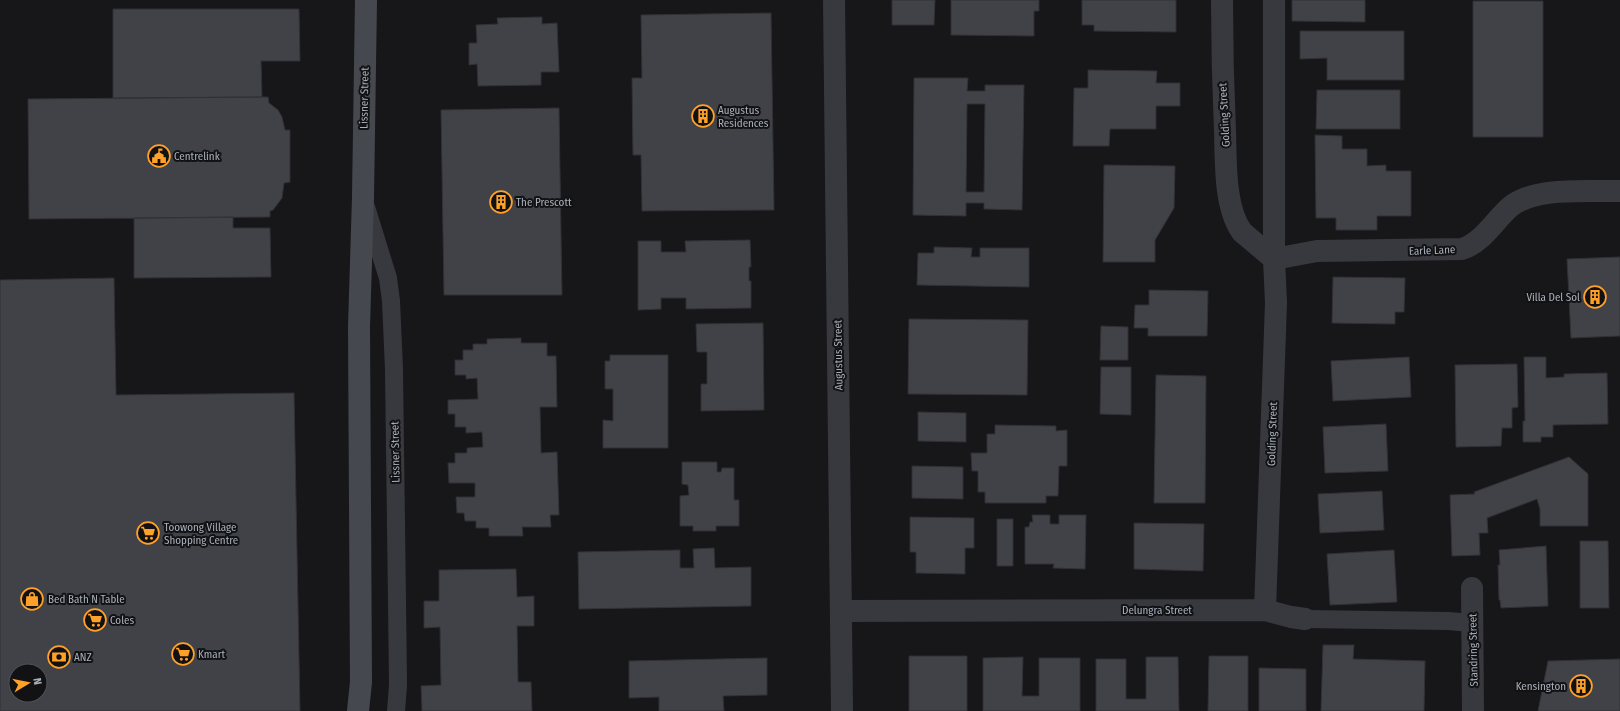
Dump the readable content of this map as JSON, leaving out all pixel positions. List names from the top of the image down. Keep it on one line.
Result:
{"streets":{"street":["Lissner Street","Golding Street","Earle Lane","Augustus Street","Delungra Street","Standring Street"]},"crossings":[["Golding Street","Earle Lane"],["Golding Street","Delungra Street"],["Augustus Street","Delungra Street"],["Delungra Street","Standring Street"]],"places":{"building":["Augustus Residences","The Prescott","Villa Del Sol","Kensington"],"public building":["Centrelink"],"supermarket":["Toowong Village Shopping Centre","Coles","Kmart"],"shop":["Bed Bath N Table"],"bank":["ANZ"]},"north":"right"}
